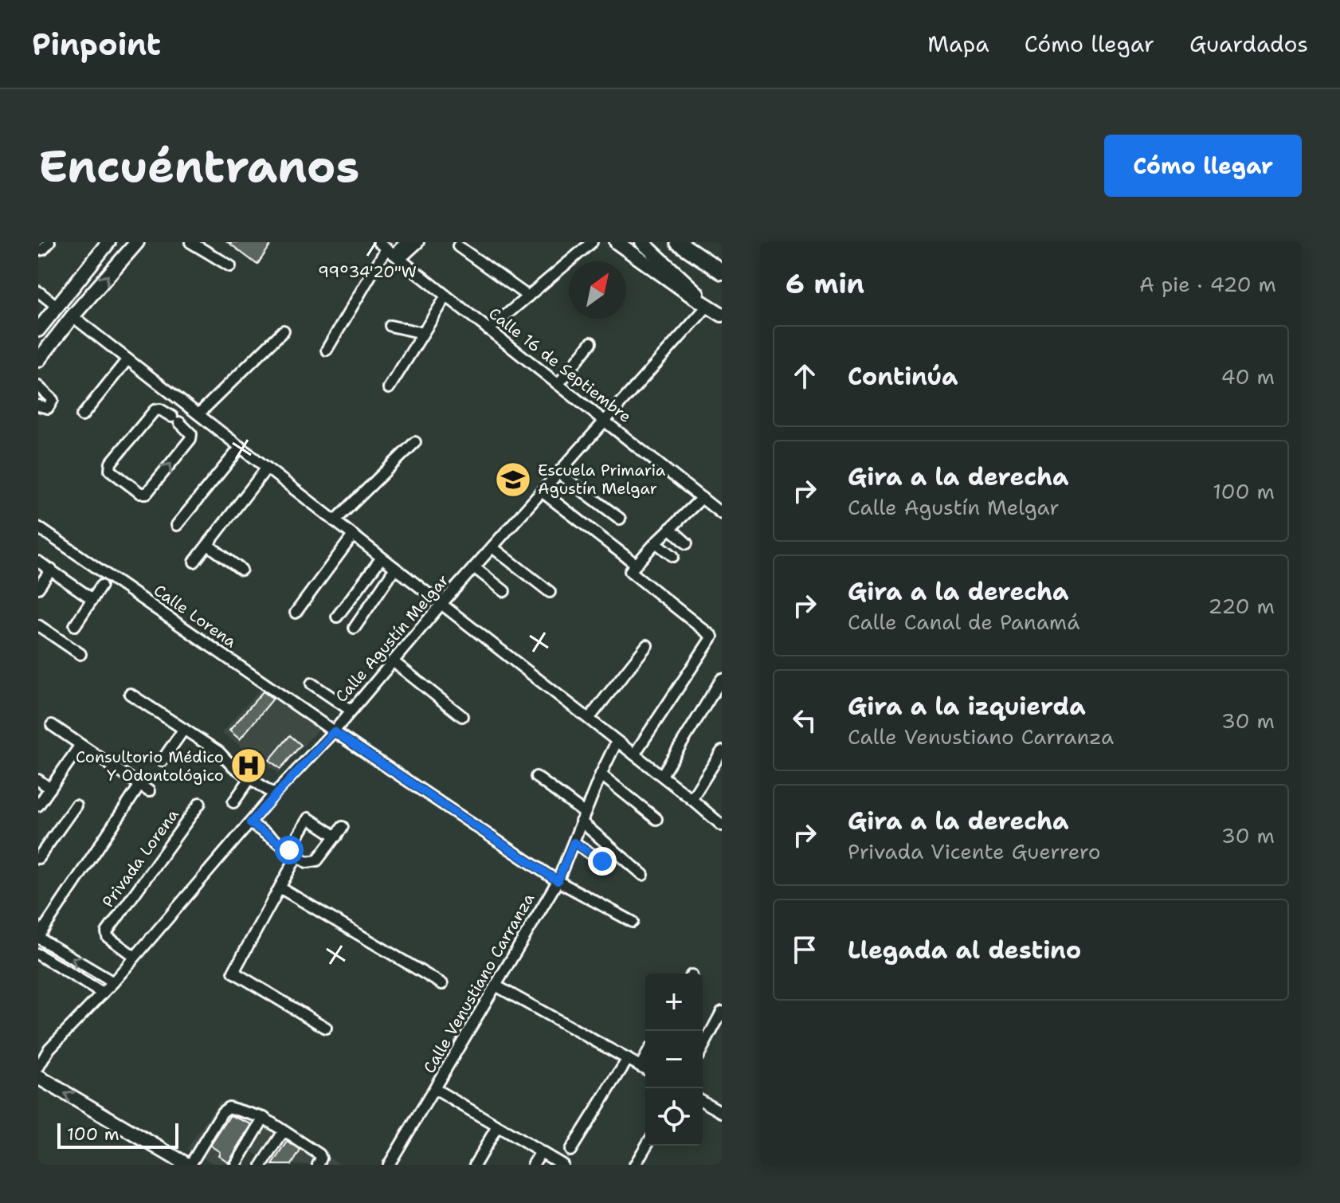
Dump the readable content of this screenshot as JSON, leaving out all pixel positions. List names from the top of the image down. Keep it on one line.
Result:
{"streets":{"street":["Calle 16 de Septiembre","Calle Lorena","Calle Agustín Melgar","Privada Lorena","Calle Venustiano Carranza"]},"crossings":[["Calle 16 de Septiembre","Calle Agustín Melgar"],["Calle Lorena","Calle Agustín Melgar"],["Calle Lorena","Calle Venustiano Carranza"],["Calle Agustín Melgar","Privada Lorena"]],"places":{"school or university":["Escuela Primaria Agustín Melgar"],"hospital":["Consultorio Médico Y Odontológico"]},"scale_bar":"100 m","north":"top right","page":{"header":"Pinpoint","nav":["Mapa","Cómo llegar","Guardados"],"buttons":"Cómo llegar","title":"Encuéntranos","heading":["6 min","A pie · 420 m"],"list":[["Continúa","40 m"],["Gira a la derecha","Calle Agustín Melgar","100 m"],["Gira a la derecha","Calle Canal de Panamá","220 m"],["Gira a la izquierda","Calle Venustiano Carranza","30 m"],["Gira a la derecha","Privada Vicente Guerrero","30 m"],"Llegada al destino"],"map_buttons":["+","−"],"scale":"100 m"},"coordinates":["99°34'20\"W"]}
